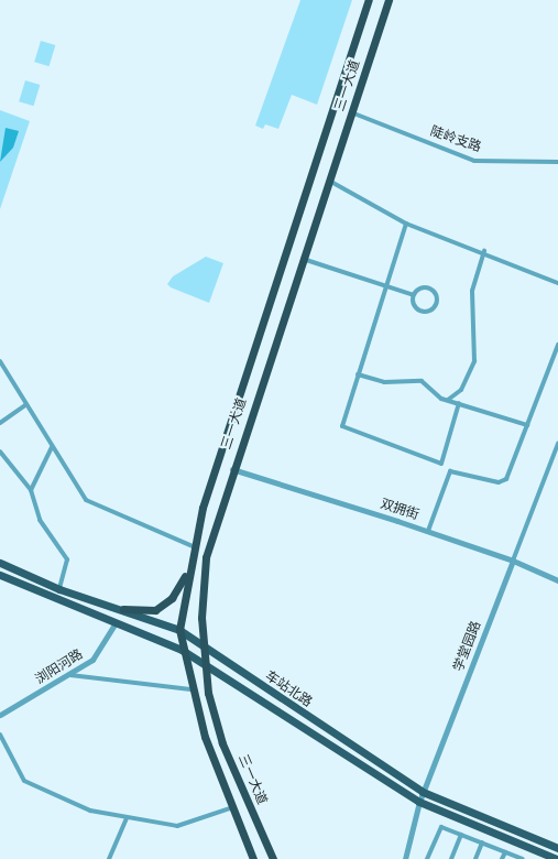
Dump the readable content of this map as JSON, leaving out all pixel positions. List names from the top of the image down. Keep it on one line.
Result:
{"streets":{"highway":["三一大道"],"main road":["车站北路"],"street":["陡岭支路","双拥街","学堂园路","浏阳河路"]},"crossings":[["三一大道","陡岭支路"],["三一大道","双拥街"],["三一大道","车站北路"],["双拥街","学堂园路"],["学堂园路","车站北路"],["浏阳河路","车站北路"]]}
